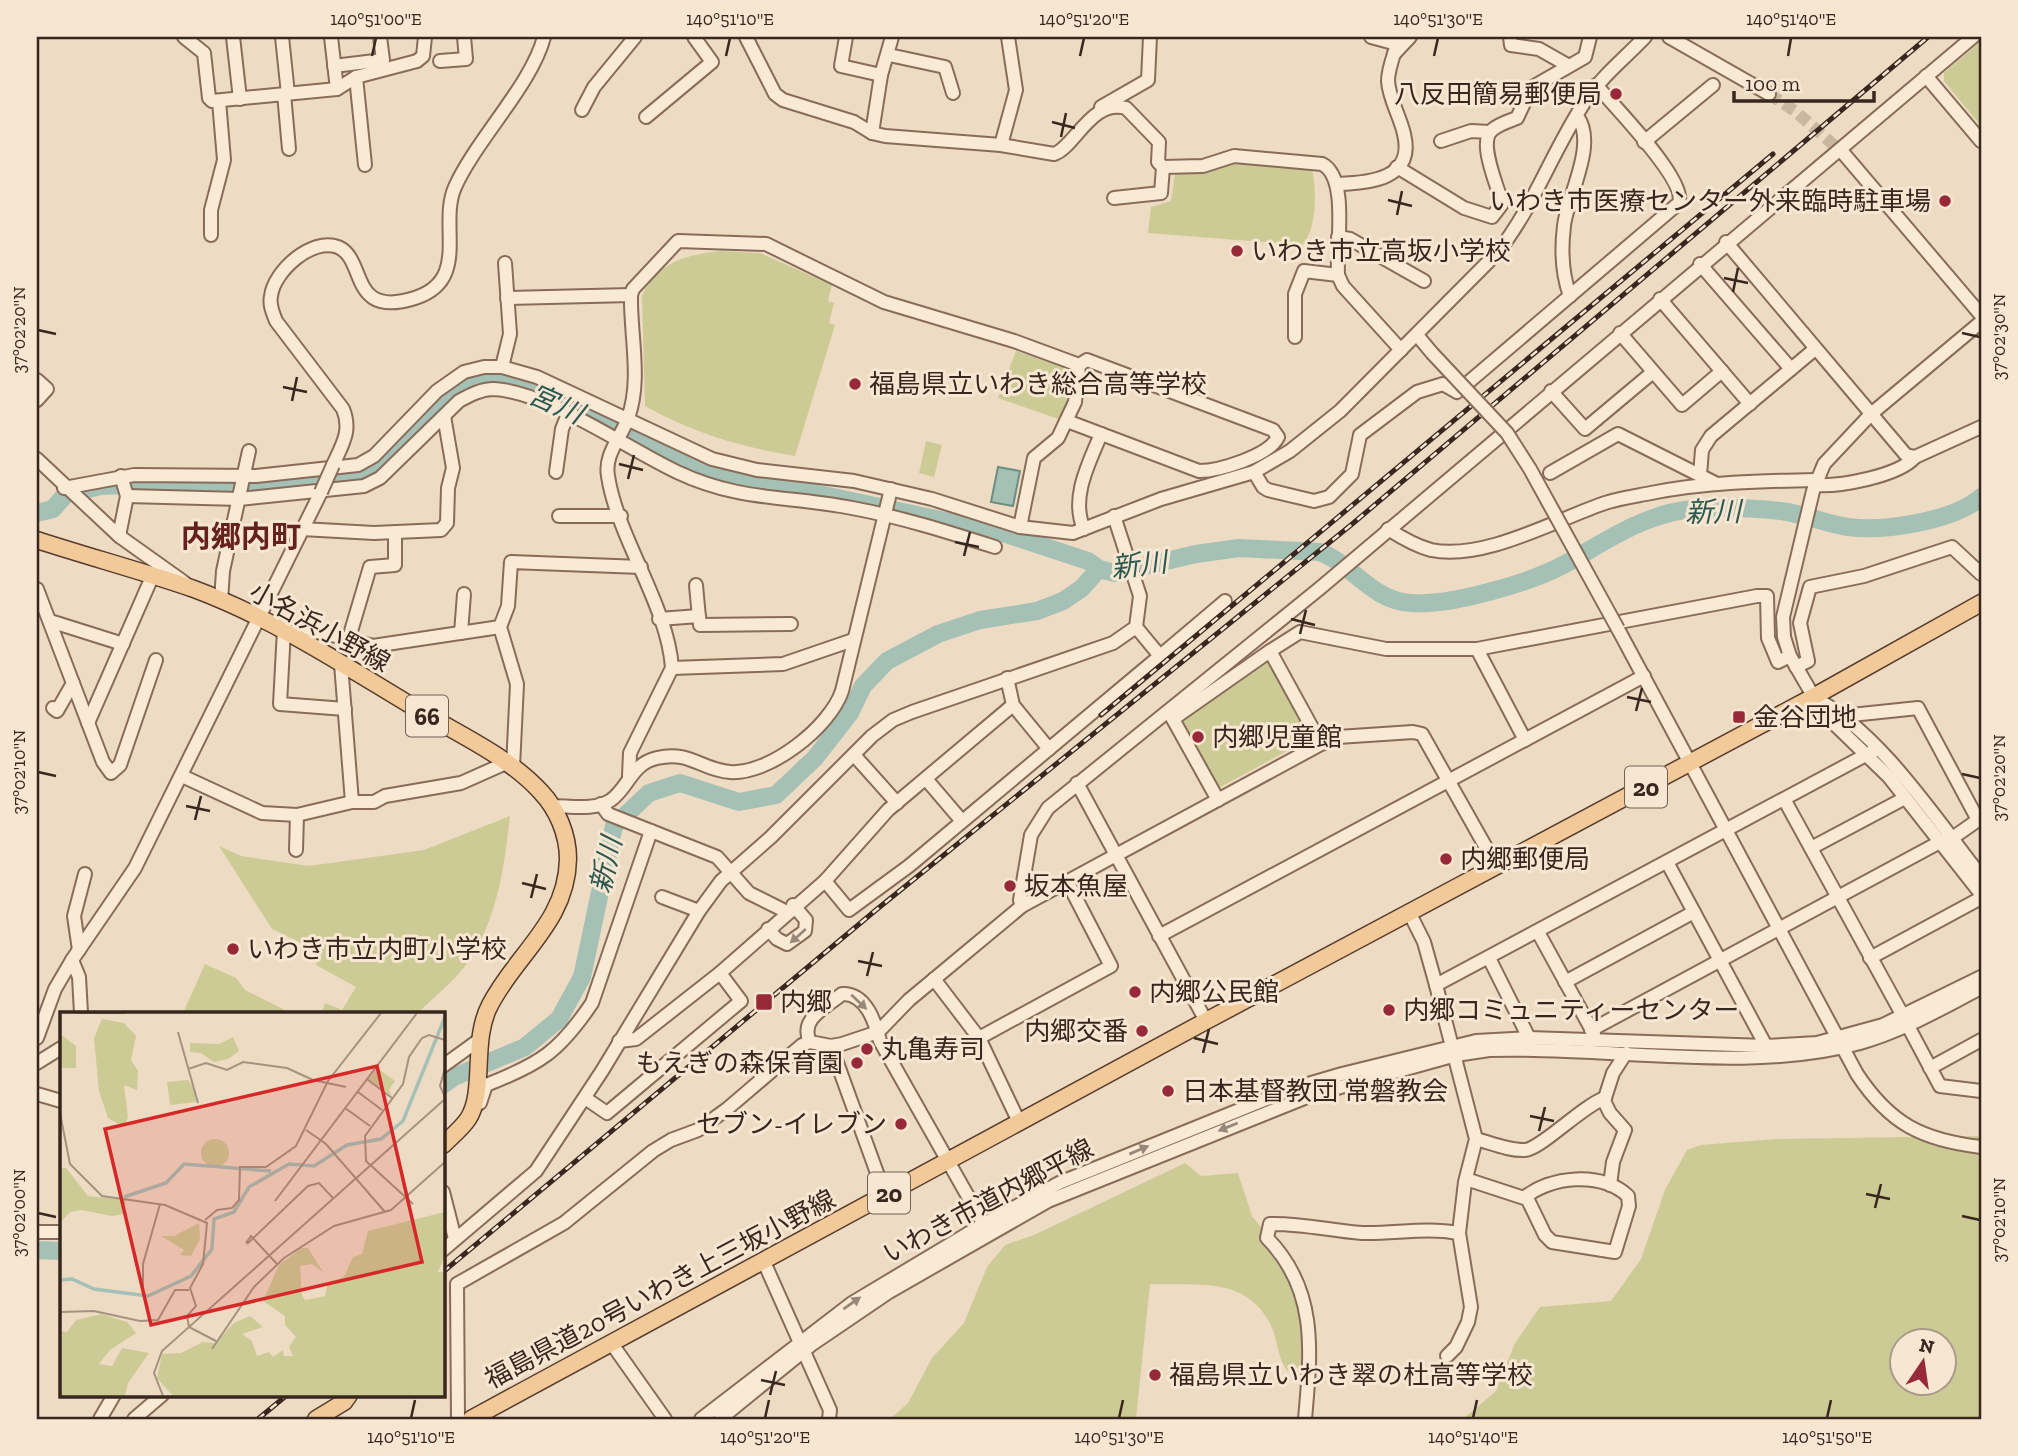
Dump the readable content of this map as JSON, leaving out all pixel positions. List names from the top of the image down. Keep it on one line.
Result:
{"streets":{"main road":["小名浜小野線","66","20","福島県道20号いわき上三坂小野線"],"street":["いわき市道内郷平線"]},"districts":["内郷内町"],"water":["宮川","新川"],"places":{"other":["八反田簡易郵便局","いわき市医療センター外来臨時駐車場","いわき市立高坂小学校","福島県立いわき総合高等学校","内郷児童館","内郷郵便局","坂本魚屋","いわき市立内町小学校","内郷公民館","内郷コミュニティーセンター","内郷交番","丸亀寿司","もえぎの森保育園","日本基督教団 常磐教会","セブン-イレブン","福島県立いわき翠の杜高等学校"],"transit":["金谷団地","内郷"]},"scale_bar":"100 m","north":"top","coordinates":["140°51'00\"E","140°51'10\"E","140°51'20\"E","140°51'30\"E","140°51'40\"E","37°02'20\"N","37°02'30\"N","37°02'10\"N","37°02'00\"N","140°51'50\"E"]}
